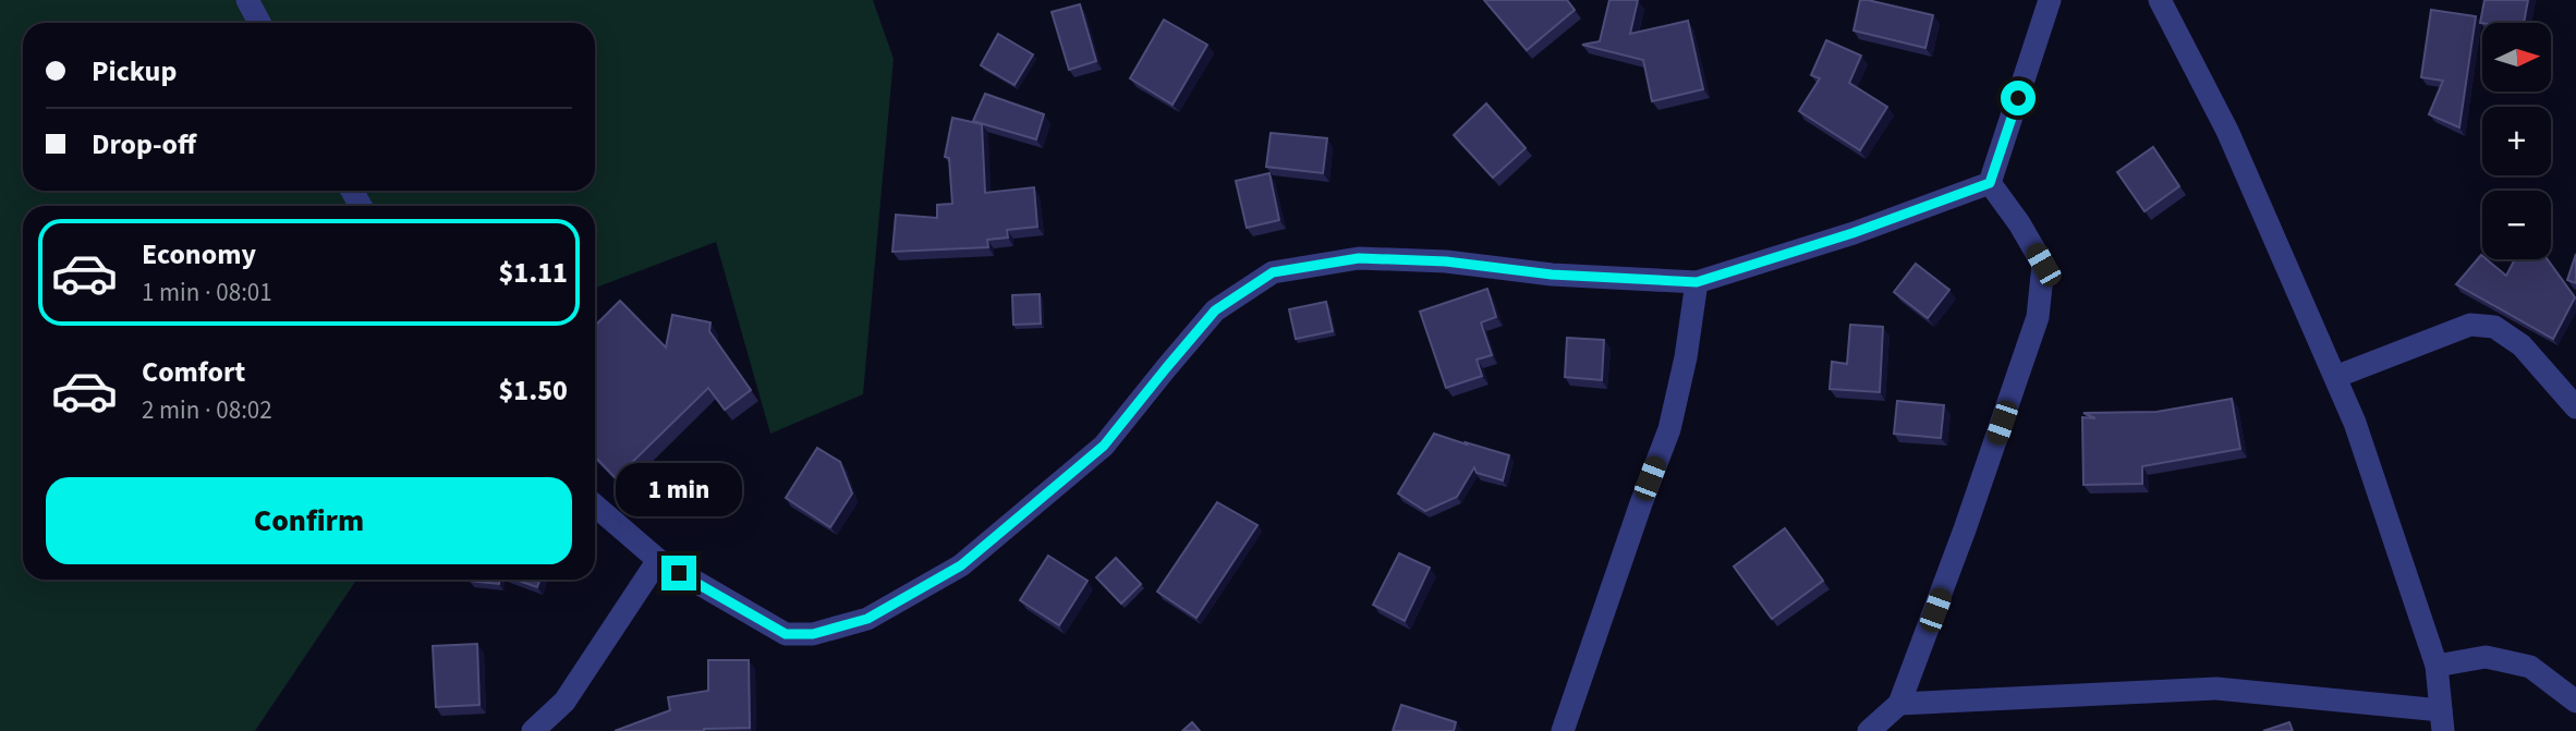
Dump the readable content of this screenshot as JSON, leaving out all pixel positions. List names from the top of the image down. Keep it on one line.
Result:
{"north":"right","page":{"map_buttons":["+","−"],"banner":["Pickup","Drop-off"],"list":[{"name":"Economy","note":"1 min · 08:01","value":"$1.11"},{"name":"Comfort","note":"2 min · 08:02","value":"$1.50"}],"buttons":"Confirm","bubble":"1 min"}}
